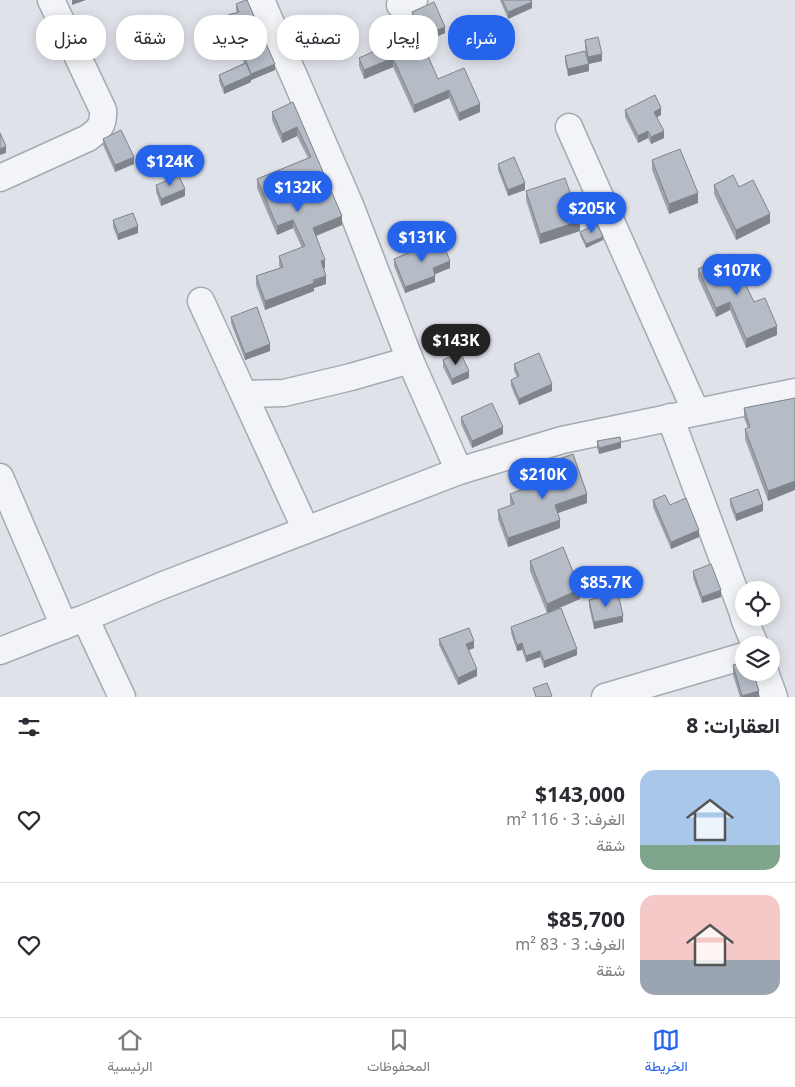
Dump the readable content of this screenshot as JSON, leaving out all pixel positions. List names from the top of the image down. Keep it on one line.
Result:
{"page":{"chip":["شراء","إيجار","تصفية","جديد","شقة","منزل"],"price":["$124K","$132K","$205K","$131K","$107K","$143K","$210K","$85.7K"],"heading":"العقارات: 8","list":[{"name":"$143,000","note":"الغرف: 3 · 116 m² · شقة"},{"name":"$85,700","note":"الغرف: 3 · 83 m² · شقة"}],"tabs":["الخريطة","المحفوظات","الرئيسية"]}}
